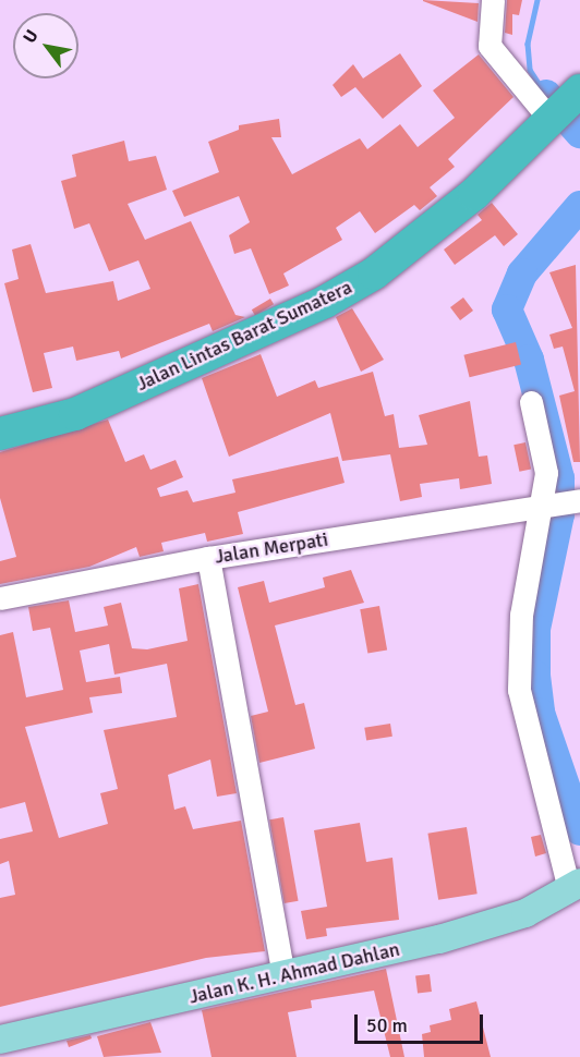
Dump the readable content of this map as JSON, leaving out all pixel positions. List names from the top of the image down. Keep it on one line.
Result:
{"streets":{"highway":["Jalan Lintas Barat Sumatera"],"main road":["Jalan K. H. Ahmad Dahlan"],"street":["Jalan Merpati"]},"scale_bar":"50 m","north":"top left"}
